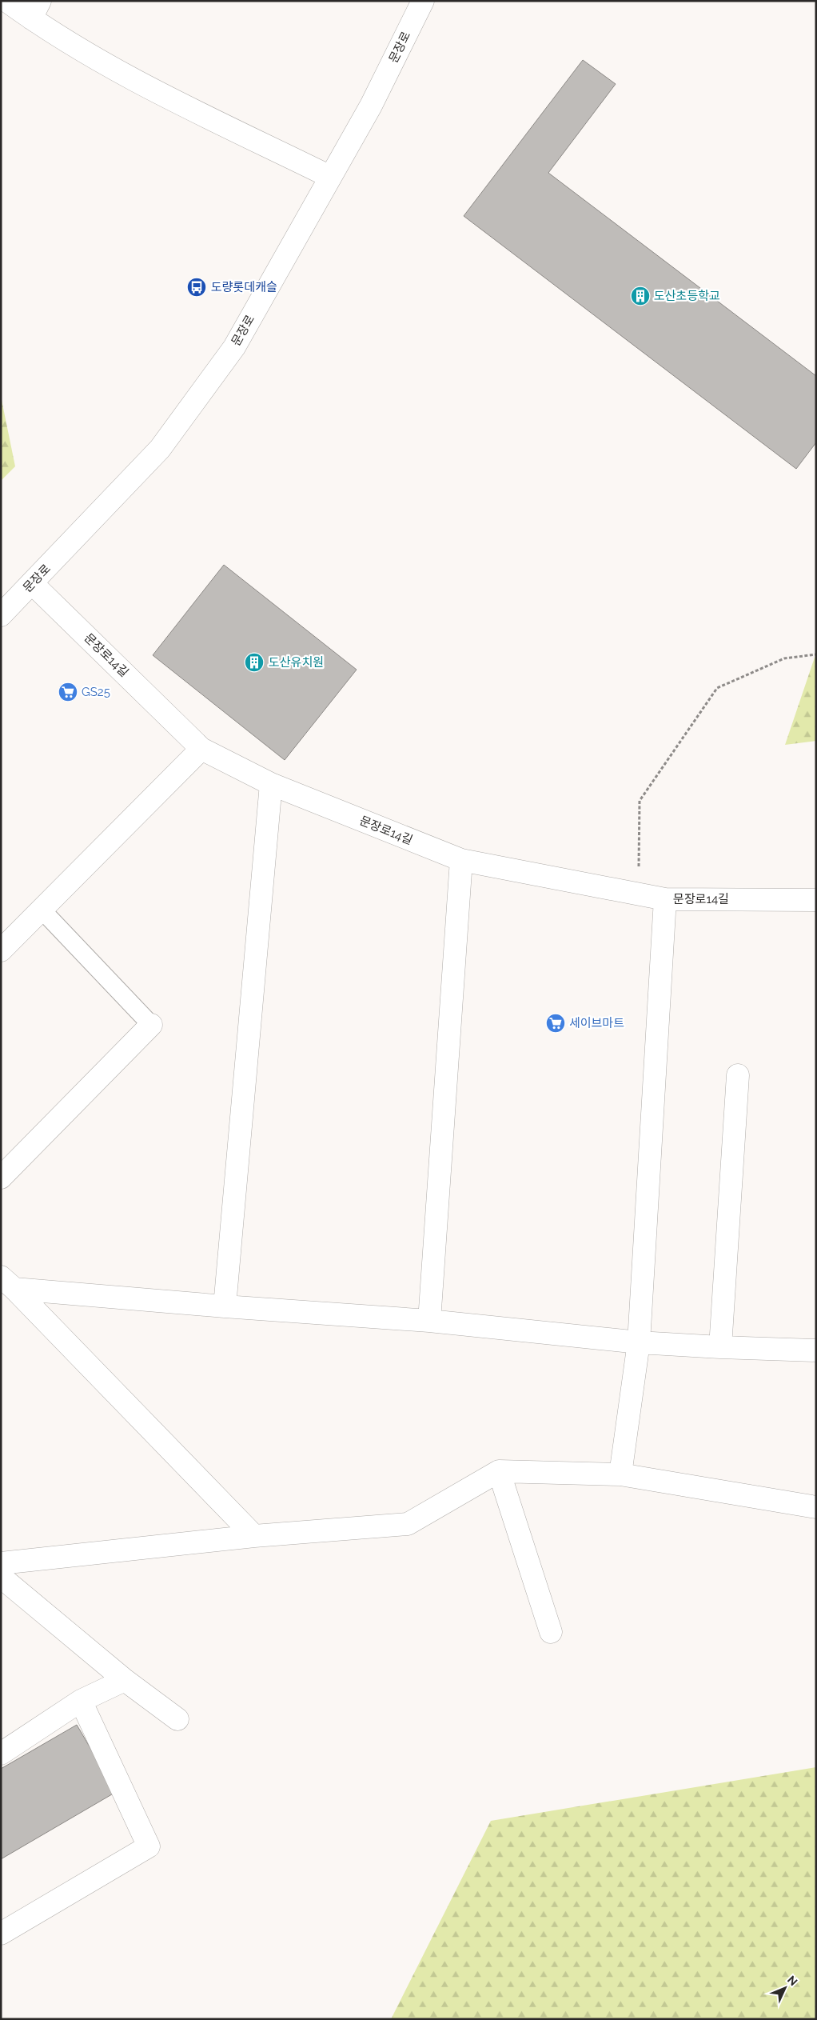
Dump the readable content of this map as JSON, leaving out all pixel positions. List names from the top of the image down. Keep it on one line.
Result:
{"streets":{"street":["문장로","문장로14길"]},"crossings":[["문장로","문장로14길"]],"places":{"bus stop":["도량롯데캐슬"],"building":["도산초등학교","도산유치원"],"supermarket":["GS25","세이브마트"]},"north":"top right"}
